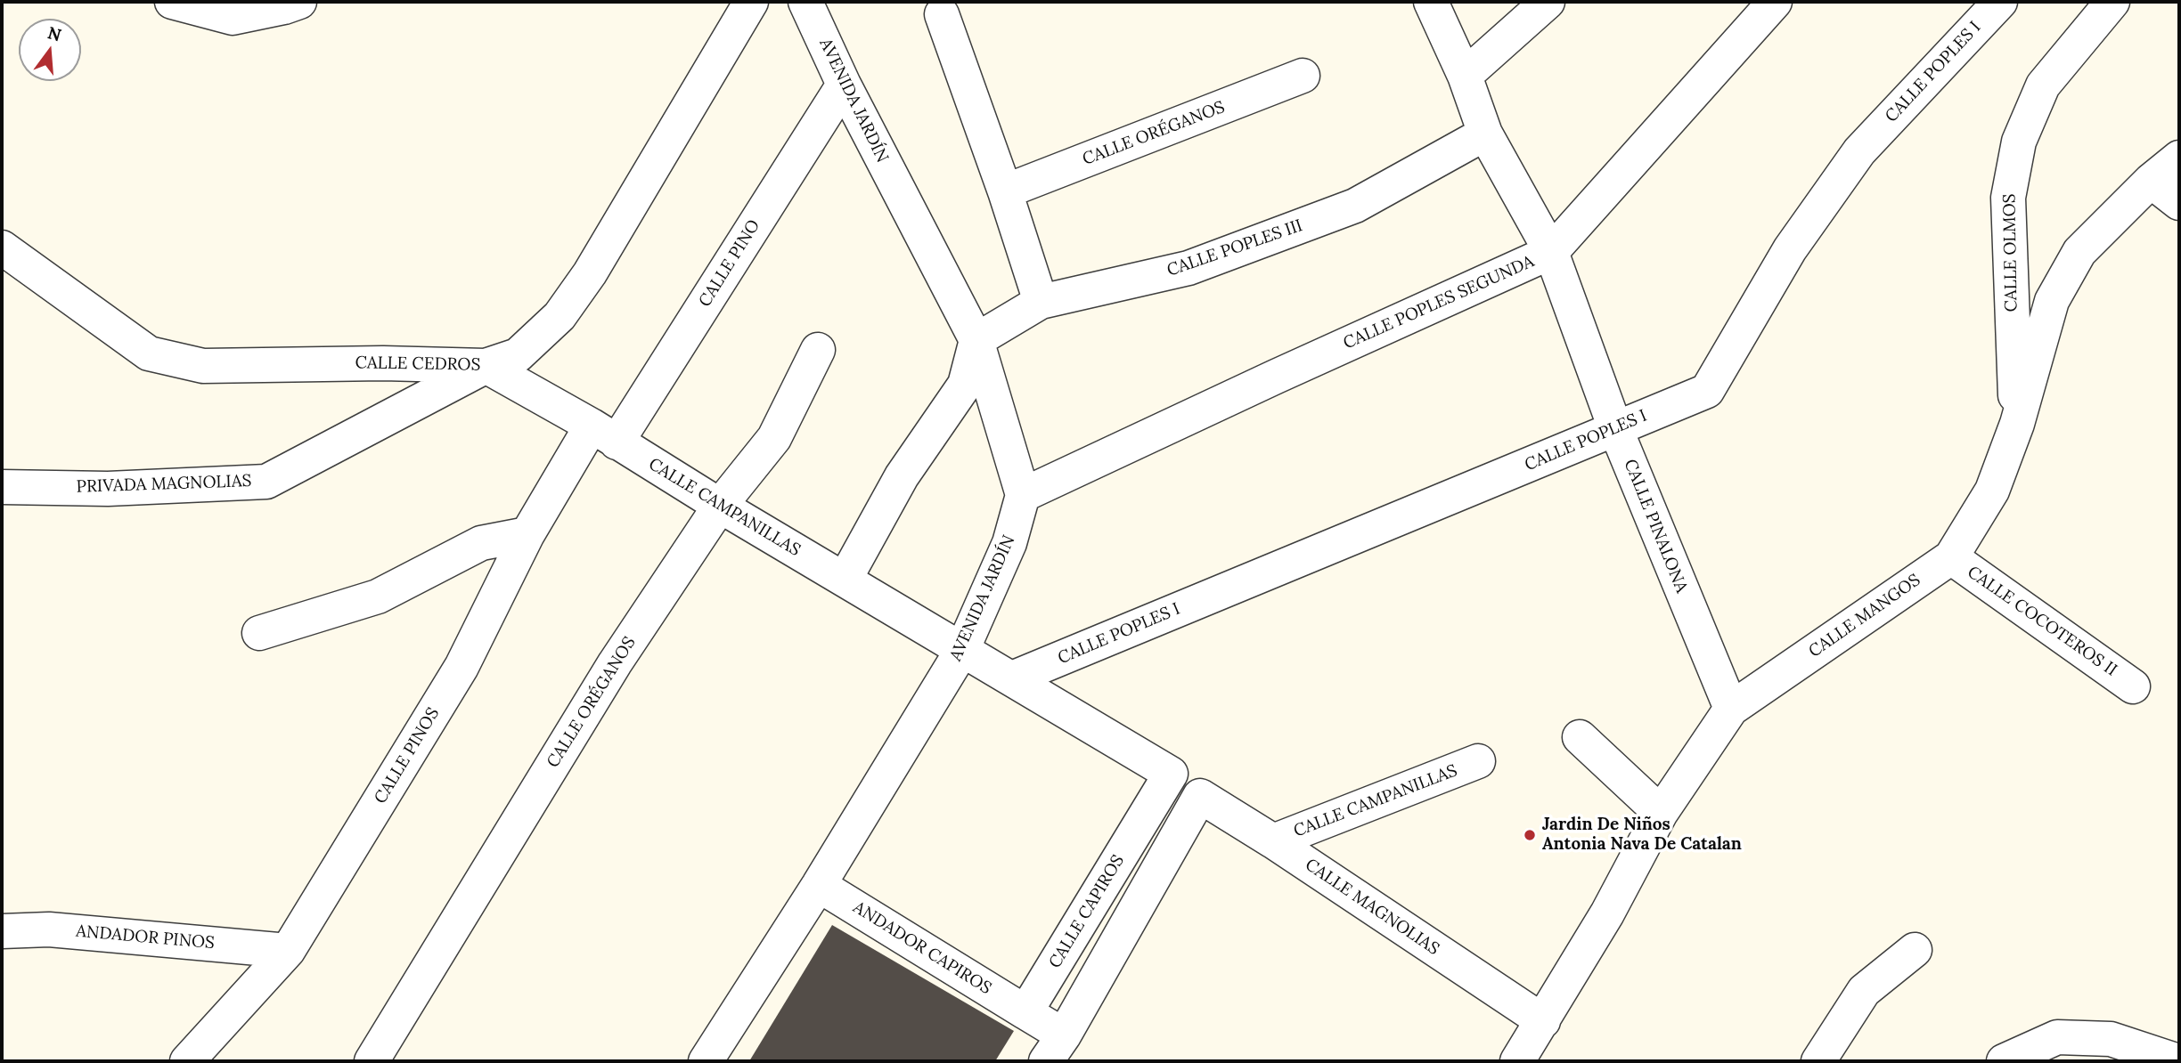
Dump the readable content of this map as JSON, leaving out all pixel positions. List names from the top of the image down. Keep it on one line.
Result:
{"streets":{"street":["CALLE POPLES I","AVENIDA JARDÍN","CALLE ORÉGANOS","CALLE POPLES III","CALLE OLMOS","CALLE PINO","CALLE POPLES SEGUNDA","CALLE CEDROS","PRIVADA MAGNOLIAS","CALLE CAMPANILLAS","CALLE PINALONA","CALLE MANGOS","CALLE COCOTEROS II","CALLE PINOS","CALLE MAGNOLIAS","CALLE CAPIROS","ANDADOR PINOS","ANDADOR CAPIROS"]},"crossings":[["CALLE POPLES I","CALLE PINALONA"],["CALLE POPLES I","CALLE CAPIROS"],["AVENIDA JARDÍN","CALLE POPLES III"],["AVENIDA JARDÍN","CALLE PINO"],["AVENIDA JARDÍN","CALLE POPLES SEGUNDA"],["AVENIDA JARDÍN","CALLE CAMPANILLAS"],["AVENIDA JARDÍN","ANDADOR CAPIROS"],["CALLE ORÉGANOS","CALLE CAMPANILLAS"],["CALLE POPLES III","CALLE PINALONA"],["CALLE OLMOS","CALLE MANGOS"],["CALLE PINO","CALLE CAMPANILLAS"],["CALLE PINO","CALLE PINOS"],["CALLE POPLES SEGUNDA","CALLE PINALONA"],["CALLE CEDROS","PRIVADA MAGNOLIAS"],["CALLE CEDROS","CALLE CAMPANILLAS"],["PRIVADA MAGNOLIAS","CALLE CAMPANILLAS"],["CALLE CAMPANILLAS","CALLE PINOS"],["CALLE CAMPANILLAS","CALLE MAGNOLIAS"],["CALLE PINALONA","CALLE MANGOS"],["CALLE MANGOS","CALLE COCOTEROS II"],["CALLE MANGOS","CALLE MAGNOLIAS"],["CALLE PINOS","ANDADOR PINOS"],["CALLE CAPIROS","ANDADOR CAPIROS"]],"places":["Jardin De Niños Antonia Nava De Catalan"],"north":"top"}
